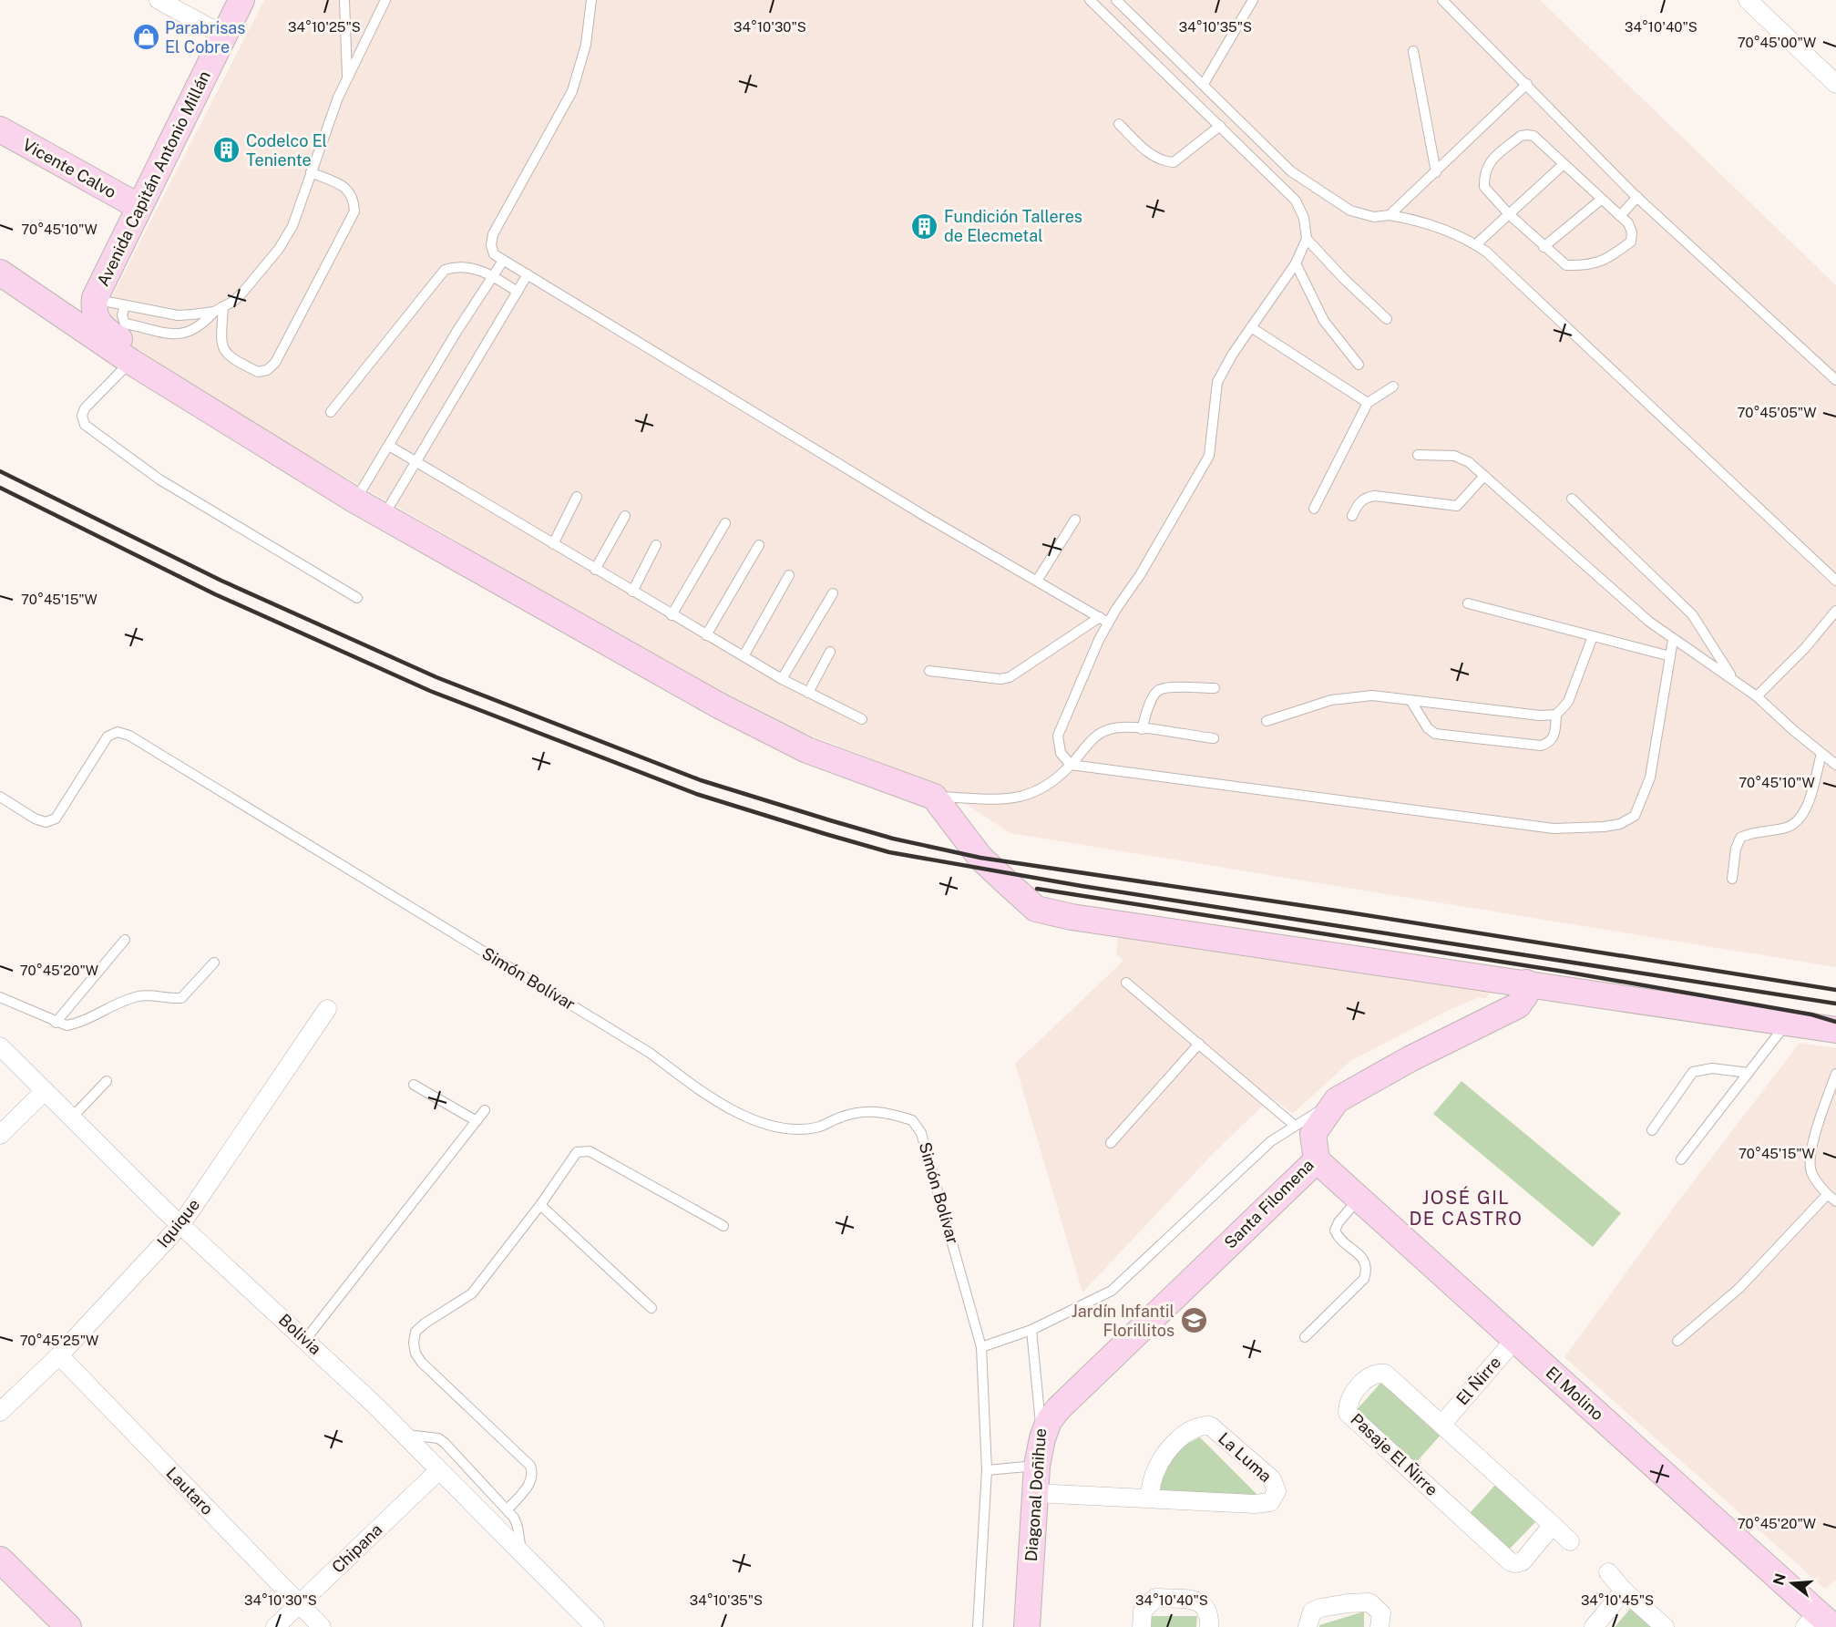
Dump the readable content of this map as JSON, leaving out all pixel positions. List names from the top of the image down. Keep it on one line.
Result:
{"streets":{"main road":["Vicente Calvo","Avenida Capitán Antonio Millán","Santa Filomena","El Molino","Diagonal Doñihue"],"street":["Iquique","Bolivia","El Ñirre","Pasaje El Ñirre","La Luma","Lautaro","Chipana"],"lane":["Simón Bolívar"]},"crossings":[["Vicente Calvo","Avenida Capitán Antonio Millán"],["Santa Filomena","El Molino"],["Santa Filomena","Diagonal Doñihue"],["Iquique","Bolivia"],["Iquique","Lautaro"],["Bolivia","Chipana"],["El Ñirre","El Molino"],["El Ñirre","Pasaje El Ñirre"],["La Luma","Diagonal Doñihue"],["Lautaro","Chipana"]],"districts":["JOSÉ GIL DE CASTRO"],"places":{"shop":["Parabrisas El Cobre"],"building":["Codelco El Teniente","Fundición Talleres de Elecmetal"],"school or university":["Jardín Infantil Florillitos"]},"north":"left","coordinates":["34°10'25\"S","34°10'30\"S","34°10'35\"S","34°10'40\"S","70°45'00\"W","70°45'10\"W","70°45'05\"W","70°45'15\"W","70°45'20\"W","70°45'25\"W","34°10'45\"S"]}
